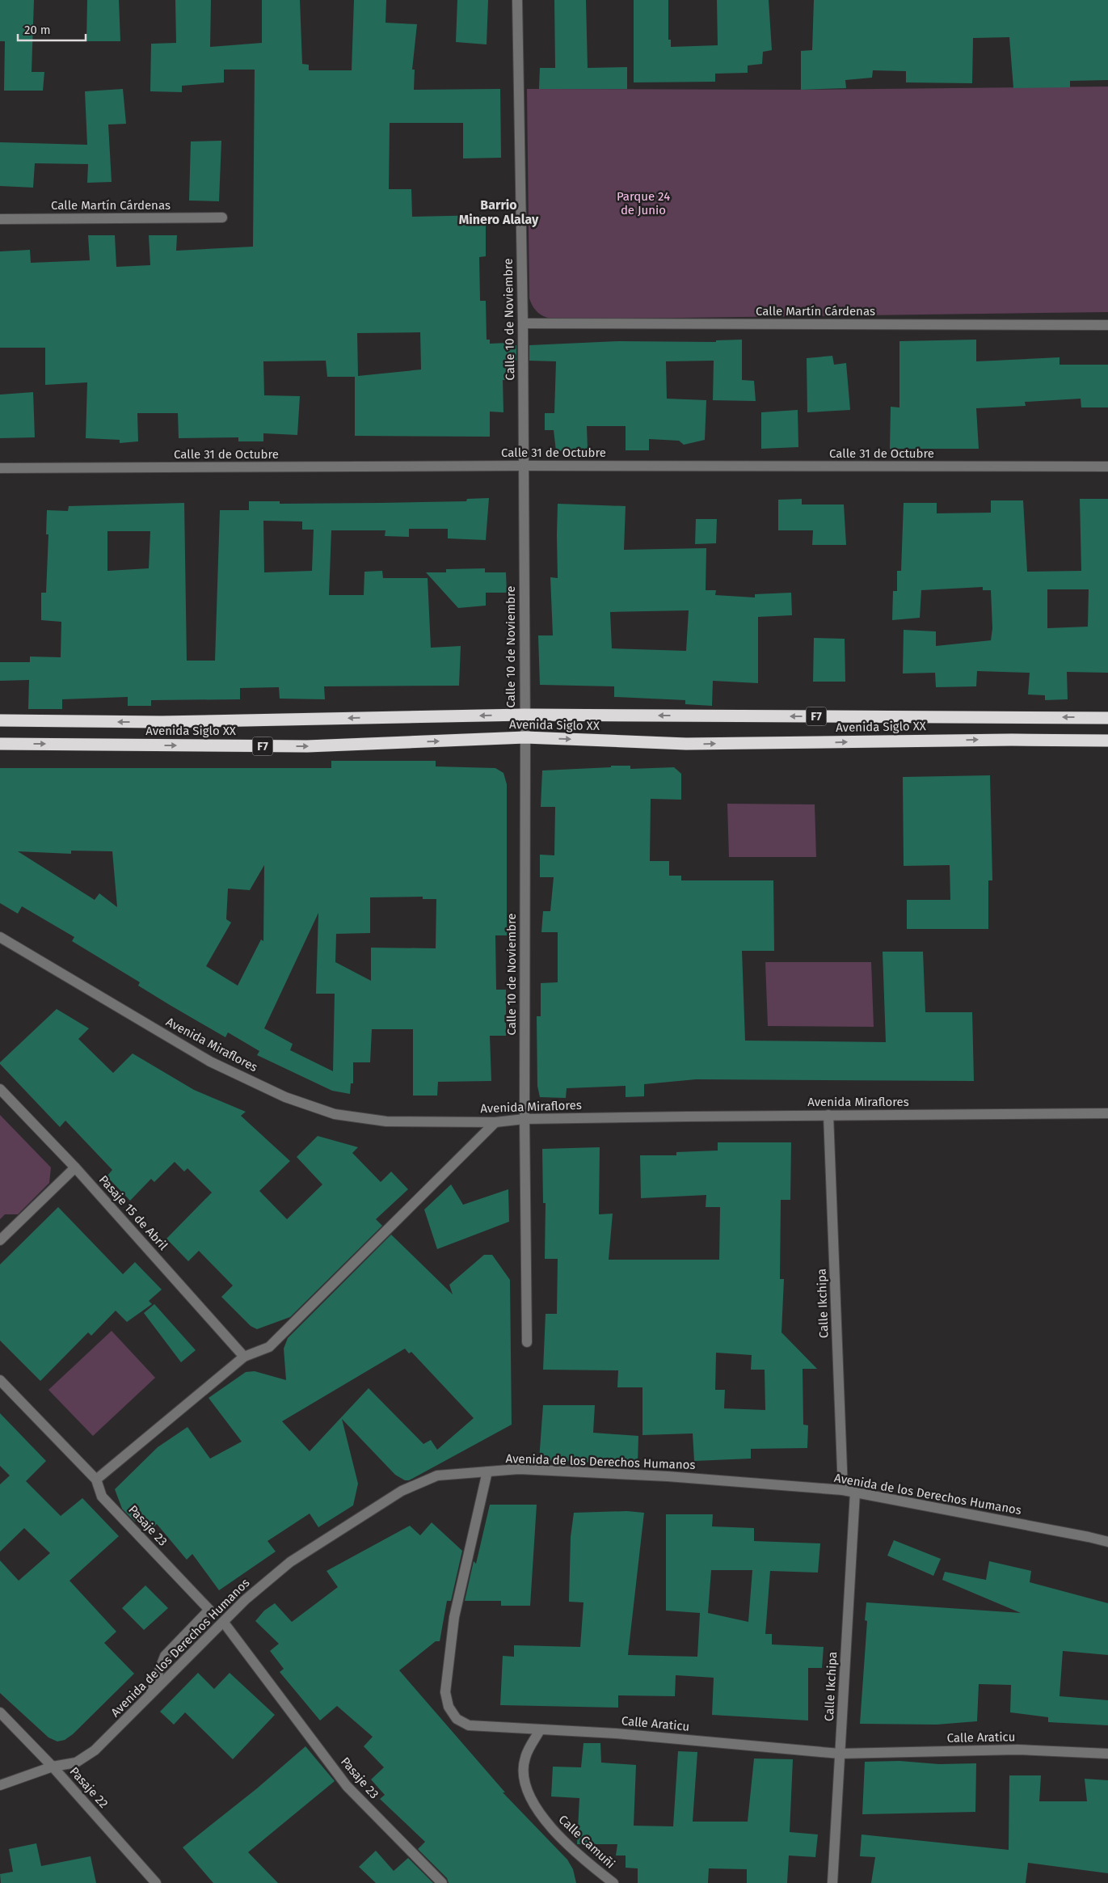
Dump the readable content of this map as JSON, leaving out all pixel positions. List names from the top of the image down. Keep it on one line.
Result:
{"streets":{"highway":["F7","Avenida Siglo XX"],"street":["Calle Martín Cárdenas","Calle 10 de Noviembre","Calle 31 de Octubre","Avenida Miraflores","Pasaje 15 de Abril","Calle Ikchipa","Avenida de los Derechos Humanos","Pasaje 23","Calle Araticu","Pasaje 22","Calle Camuñi"]},"crossings":[["Calle Martín Cárdenas","Calle 10 de Noviembre"],["Calle 10 de Noviembre","Calle 31 de Octubre"],["Calle 10 de Noviembre","Avenida Siglo XX"],["Calle 10 de Noviembre","Avenida Miraflores"],["Avenida Miraflores","Calle Ikchipa"],["Calle Ikchipa","Avenida de los Derechos Humanos"],["Calle Ikchipa","Calle Araticu"],["Avenida de los Derechos Humanos","Pasaje 23"],["Avenida de los Derechos Humanos","Calle Araticu"],["Avenida de los Derechos Humanos","Pasaje 22"],["Calle Araticu","Calle Camuñi"]],"districts":["Barrio Minero Alalay"],"parks":["Parque 24 de Junio"],"scale_bar":"20 m"}
